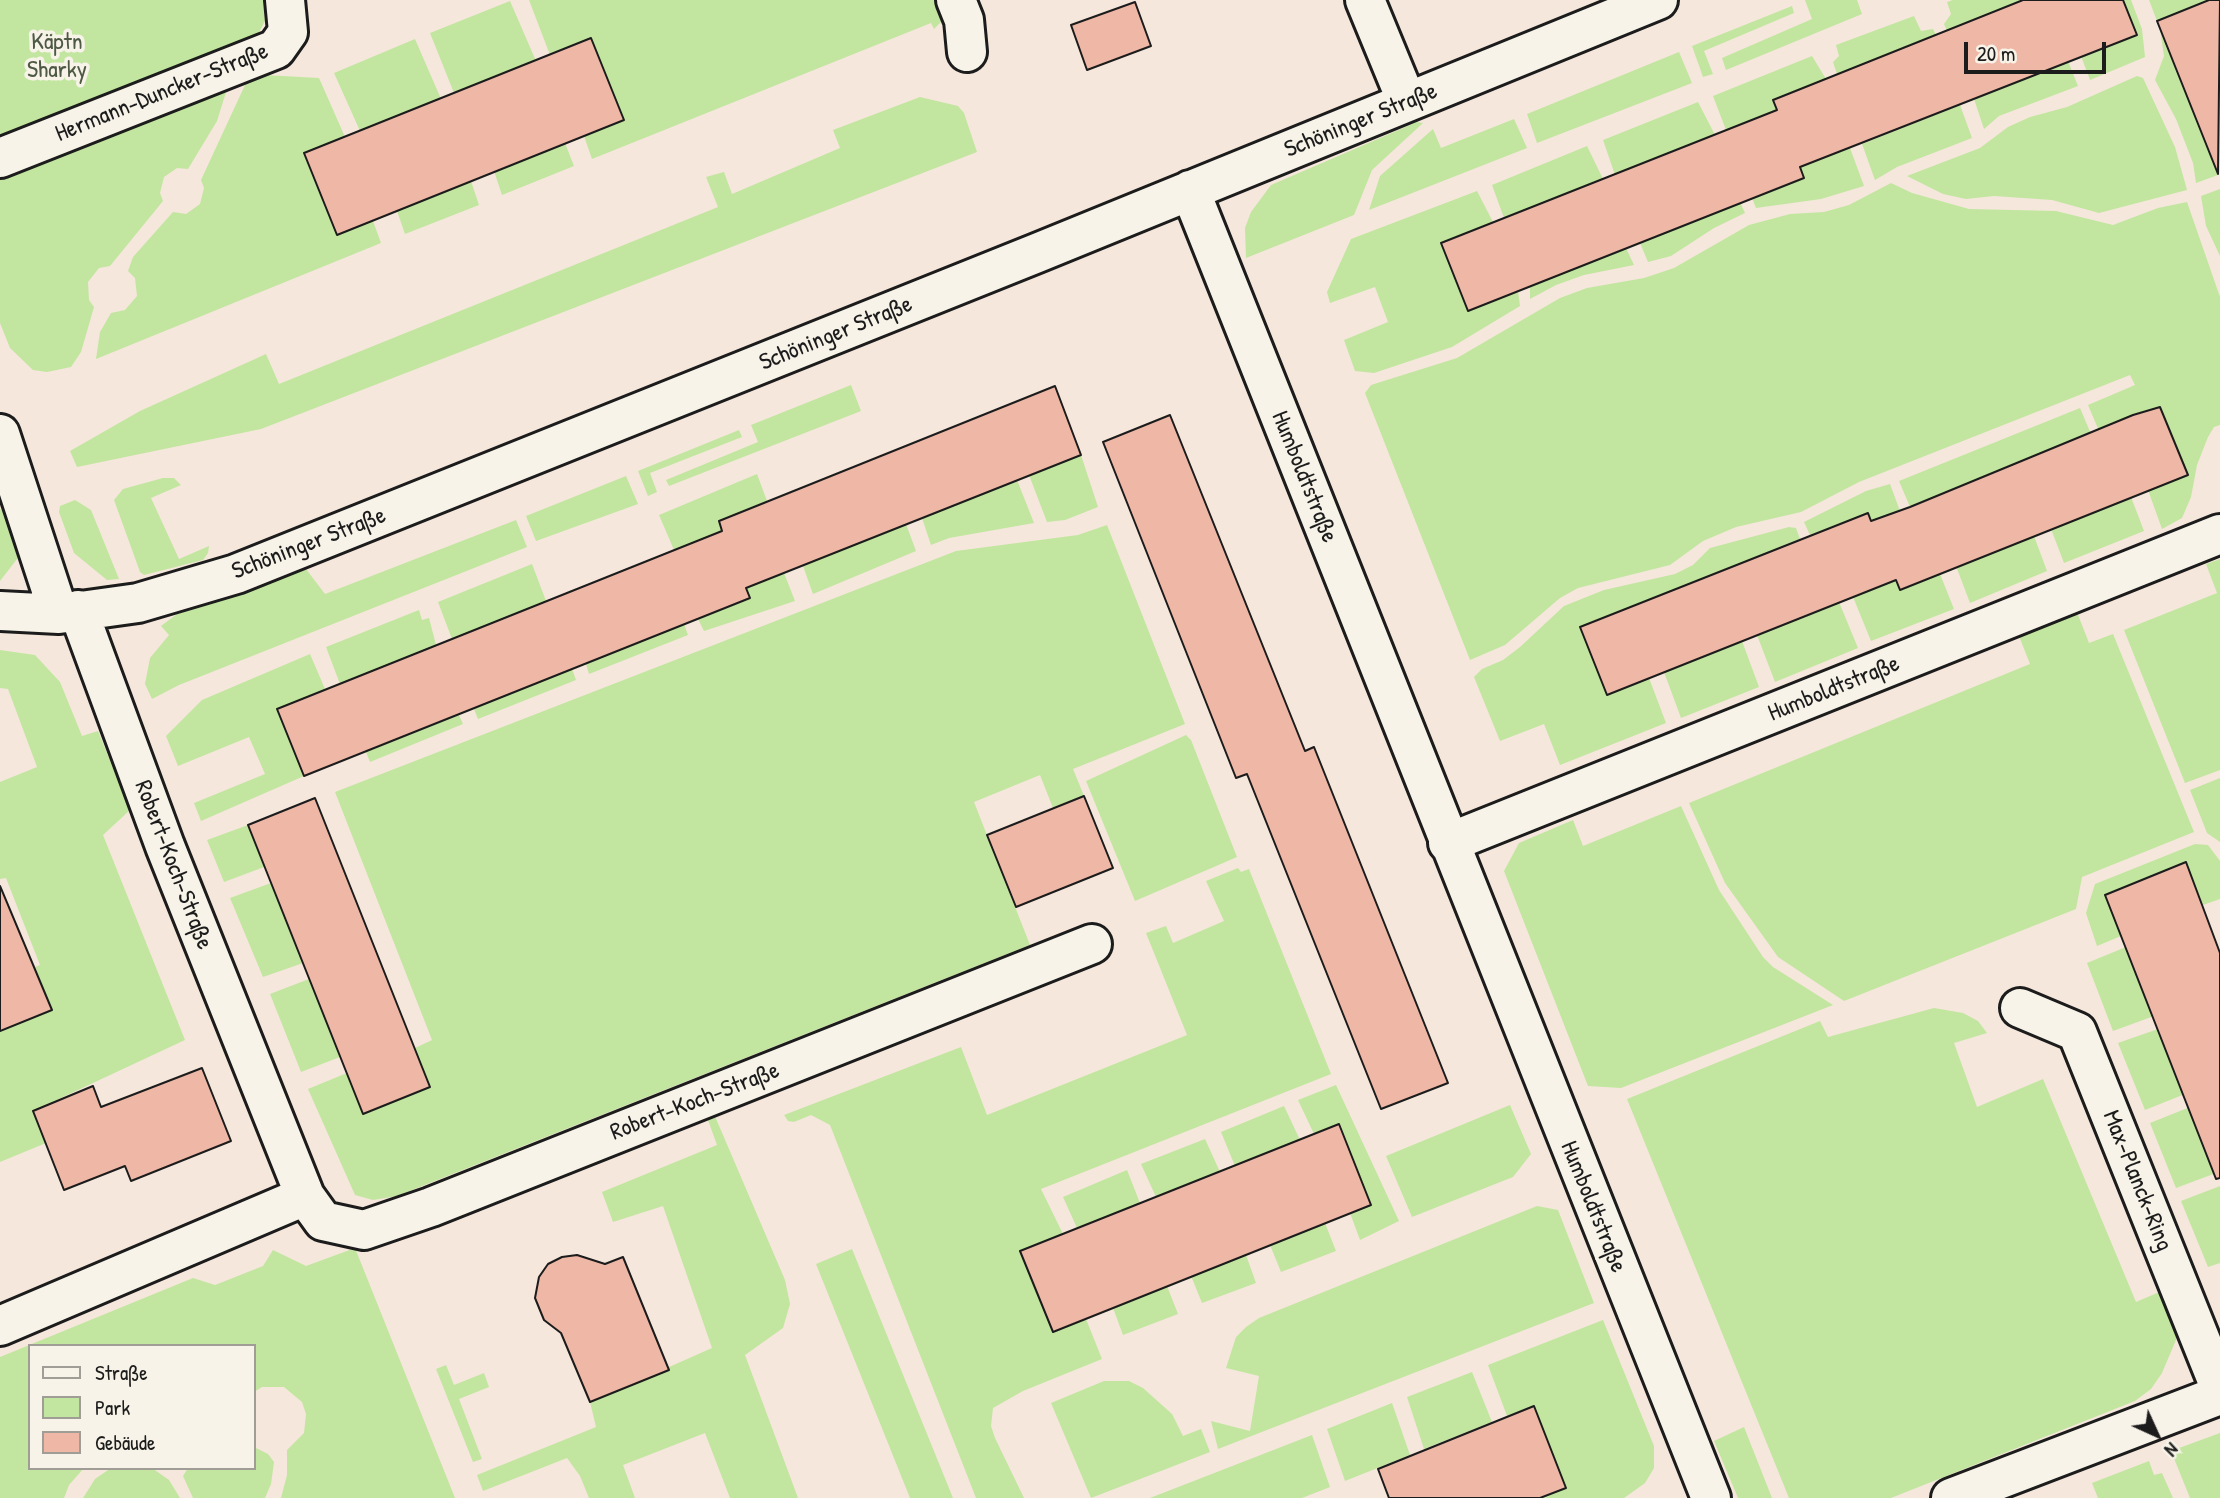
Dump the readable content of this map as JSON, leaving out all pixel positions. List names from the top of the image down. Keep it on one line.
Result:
{"streets":{"street":["Hermann-Duncker-Straße","Schöninger Straße","Humboldtstraße","Robert-Koch-Straße","Max-Planck-Ring"]},"crossings":[["Schöninger Straße","Humboldtstraße"],["Schöninger Straße","Robert-Koch-Straße"]],"parks":["Käptn Sharky"],"legend":["Straße","Park","Gebäude"],"scale_bar":"20 m","north":"bottom right"}
